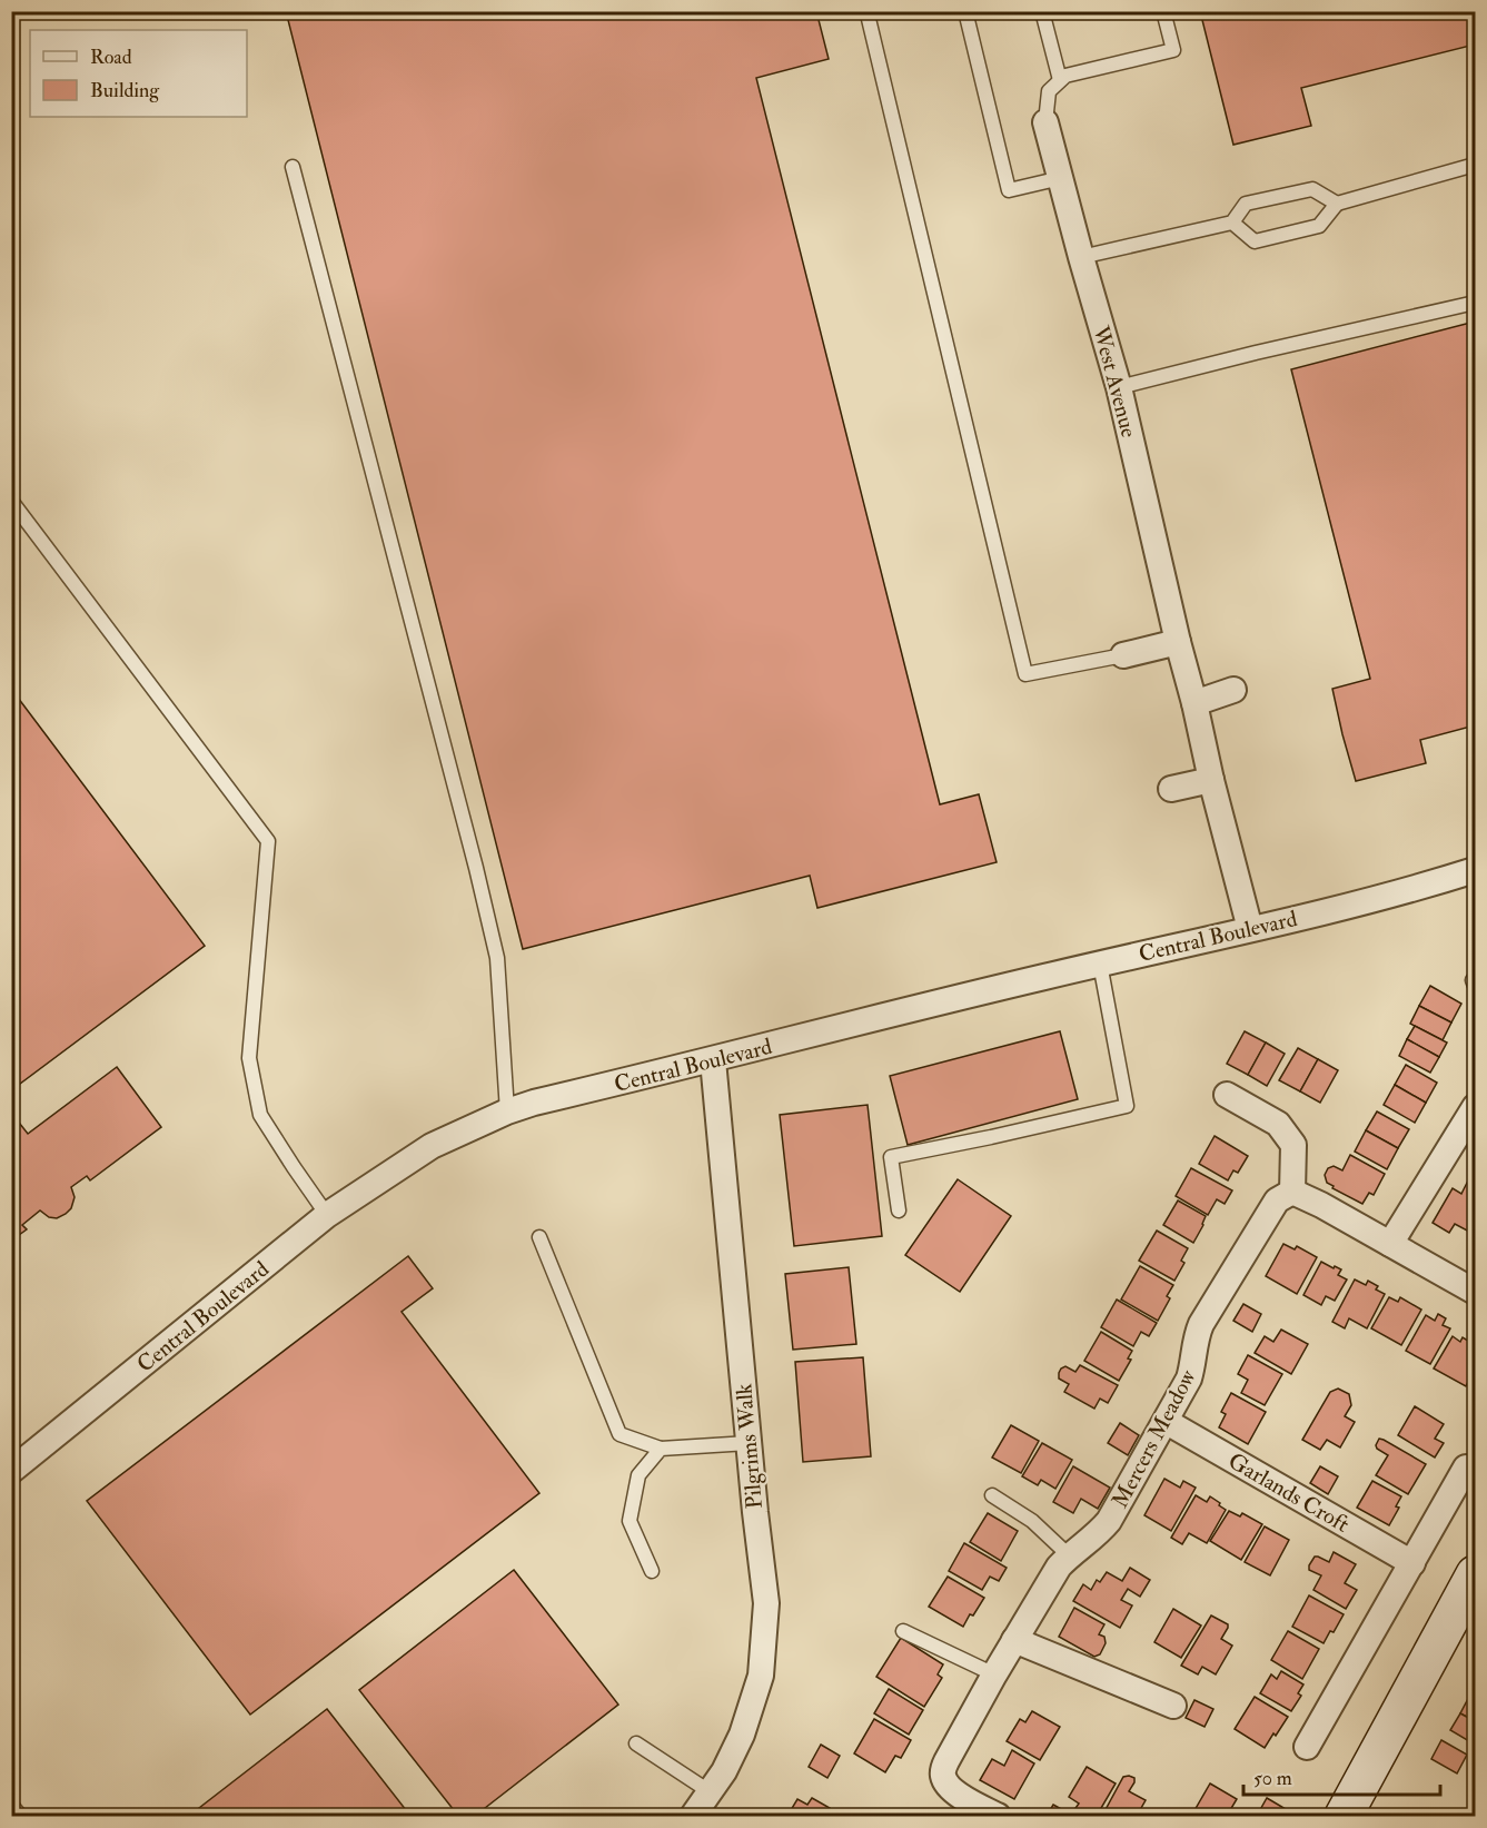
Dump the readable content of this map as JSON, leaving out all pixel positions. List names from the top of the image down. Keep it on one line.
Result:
{"streets":{"street":["West Avenue","Central Boulevard","Mercers Meadow","Pilgrims Walk","Garlands Croft"]},"crossings":[["West Avenue","Central Boulevard"],["Central Boulevard","Pilgrims Walk"],["Mercers Meadow","Garlands Croft"]],"legend":["Road","Building"],"scale_bar":"50 m"}
